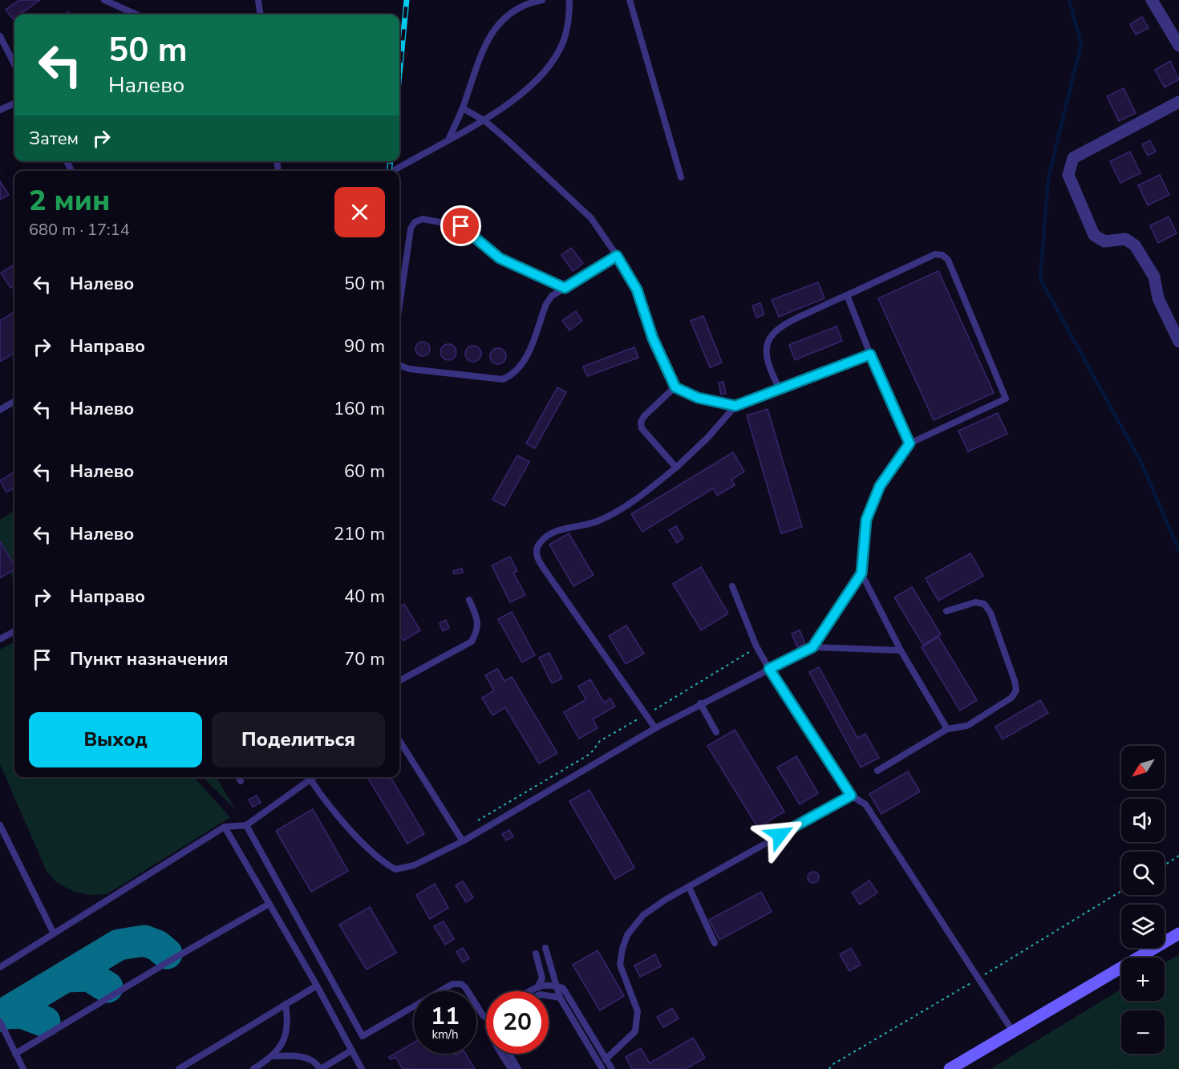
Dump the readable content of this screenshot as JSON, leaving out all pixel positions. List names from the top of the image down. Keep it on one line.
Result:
{"north":"bottom left","page":{"turn":["50 m","Налево"],"then":"Затем","heading":["2 мин","680 m · 17:14"],"list":[{"name":"Налево","value":"50 m"},{"name":"Направо","value":"90 m"},{"name":"Налево","value":"160 m"},{"name":"Налево","value":"60 m"},{"name":"Налево","value":"210 m"},{"name":"Направо","value":"40 m"},{"name":"Пункт назначения","value":"70 m"}],"buttons":["Выход","Поделиться"],"map_buttons":["+","−"],"speed":"11 km/h","limit":"20"}}
